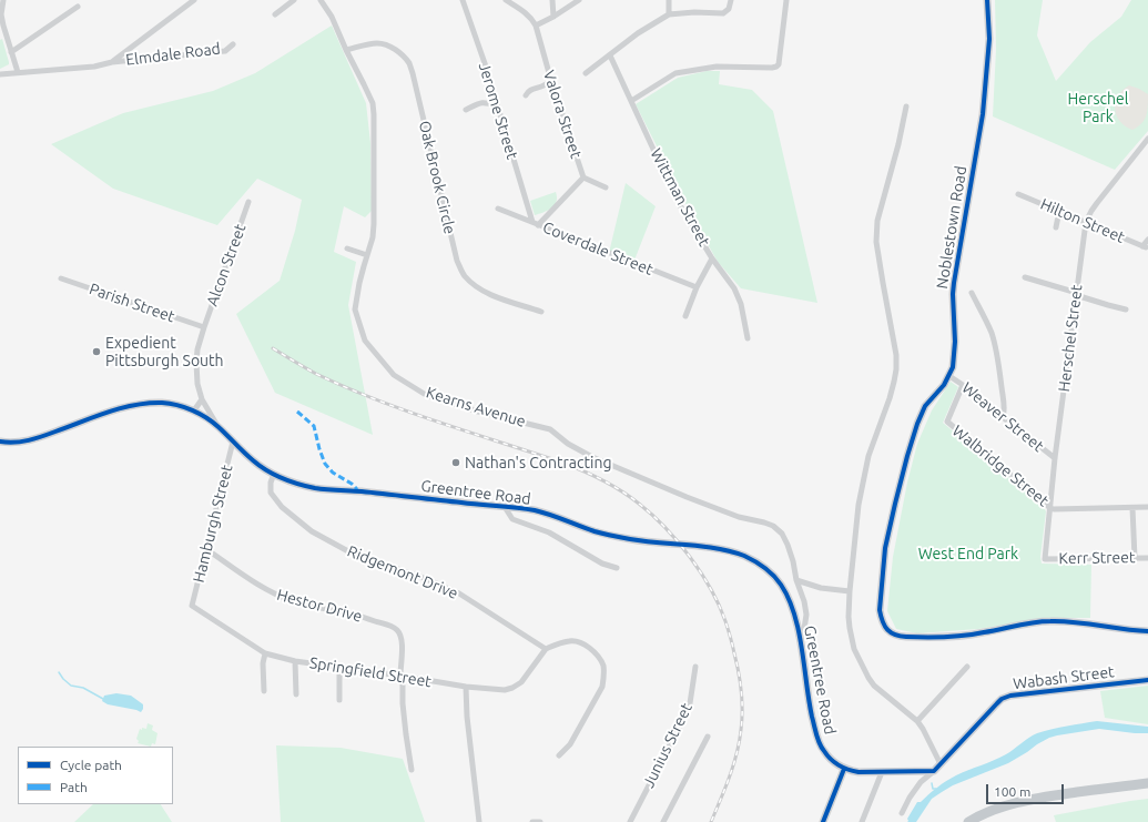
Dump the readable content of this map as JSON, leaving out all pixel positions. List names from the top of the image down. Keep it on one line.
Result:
{"streets":{"main road":["Noblestown Road","Greentree Road","Wabash Street"],"street":["Elmdale Road","Jerome Street","Valora Street","Oak Brook Circle","Wittman Street","Hilton Street","Coverdale Street","Alcon Street","Parish Street","Herschel Street","Kearns Avenue","Weaver Street","Walbridge Street","Hamburgh Street","Kerr Street","Ridgemont Drive","Hestor Drive","Springfield Street","Junius Street"]},"crossings":[["Jerome Street","Coverdale Street"],["Oak Brook Circle","Kearns Avenue"],["Hilton Street","Herschel Street"],["Noblestown Road","Weaver Street"],["Alcon Street","Parish Street"],["Alcon Street","Greentree Road"],["Herschel Street","Weaver Street"],["Herschel Street","Walbridge Street"],["Herschel Street","Kerr Street"],["Kearns Avenue","Greentree Road"],["Weaver Street","Walbridge Street"],["Greentree Road","Hamburgh Street"],["Greentree Road","Ridgemont Drive"],["Hamburgh Street","Hestor Drive"],["Hamburgh Street","Springfield Street"],["Ridgemont Drive","Springfield Street"],["Hestor Drive","Springfield Street"]],"parks":["Herschel Park","West End Park"],"places":["Expedient Pittsburgh South","Nathan's Contracting"],"legend":["Cycle path","Path"],"scale_bar":"100 m"}
